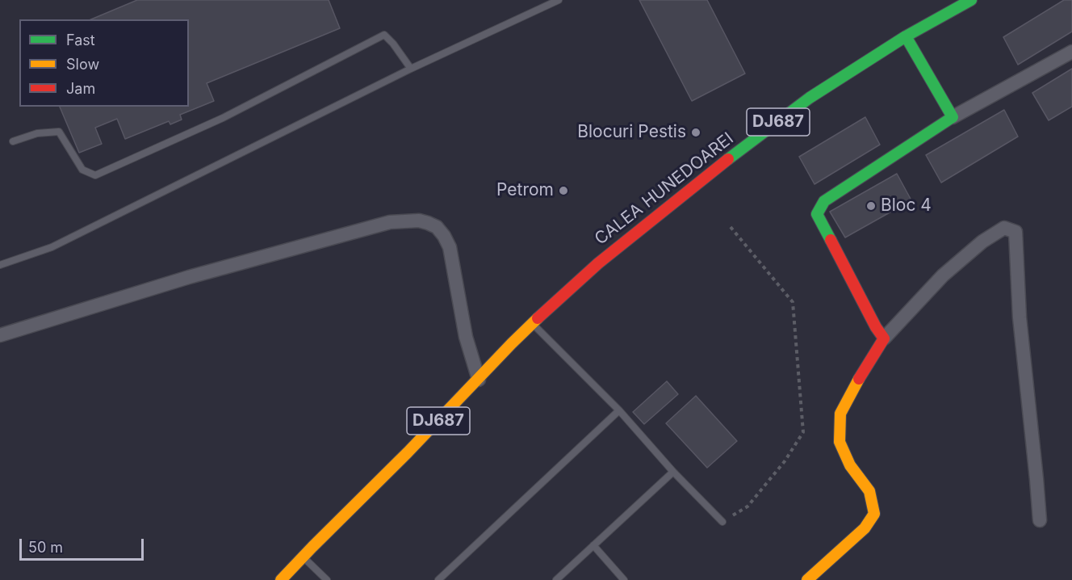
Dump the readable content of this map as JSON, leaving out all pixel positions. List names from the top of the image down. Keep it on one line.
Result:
{"streets":{"main road":["DJ687","CALEA HUNEDOAREI"]},"crossings":[["DJ687","CALEA HUNEDOAREI"]],"places":["Blocuri Pestis","Petrom","Bloc 4"],"legend":["Fast","Slow","Jam"],"scale_bar":"50 m"}
